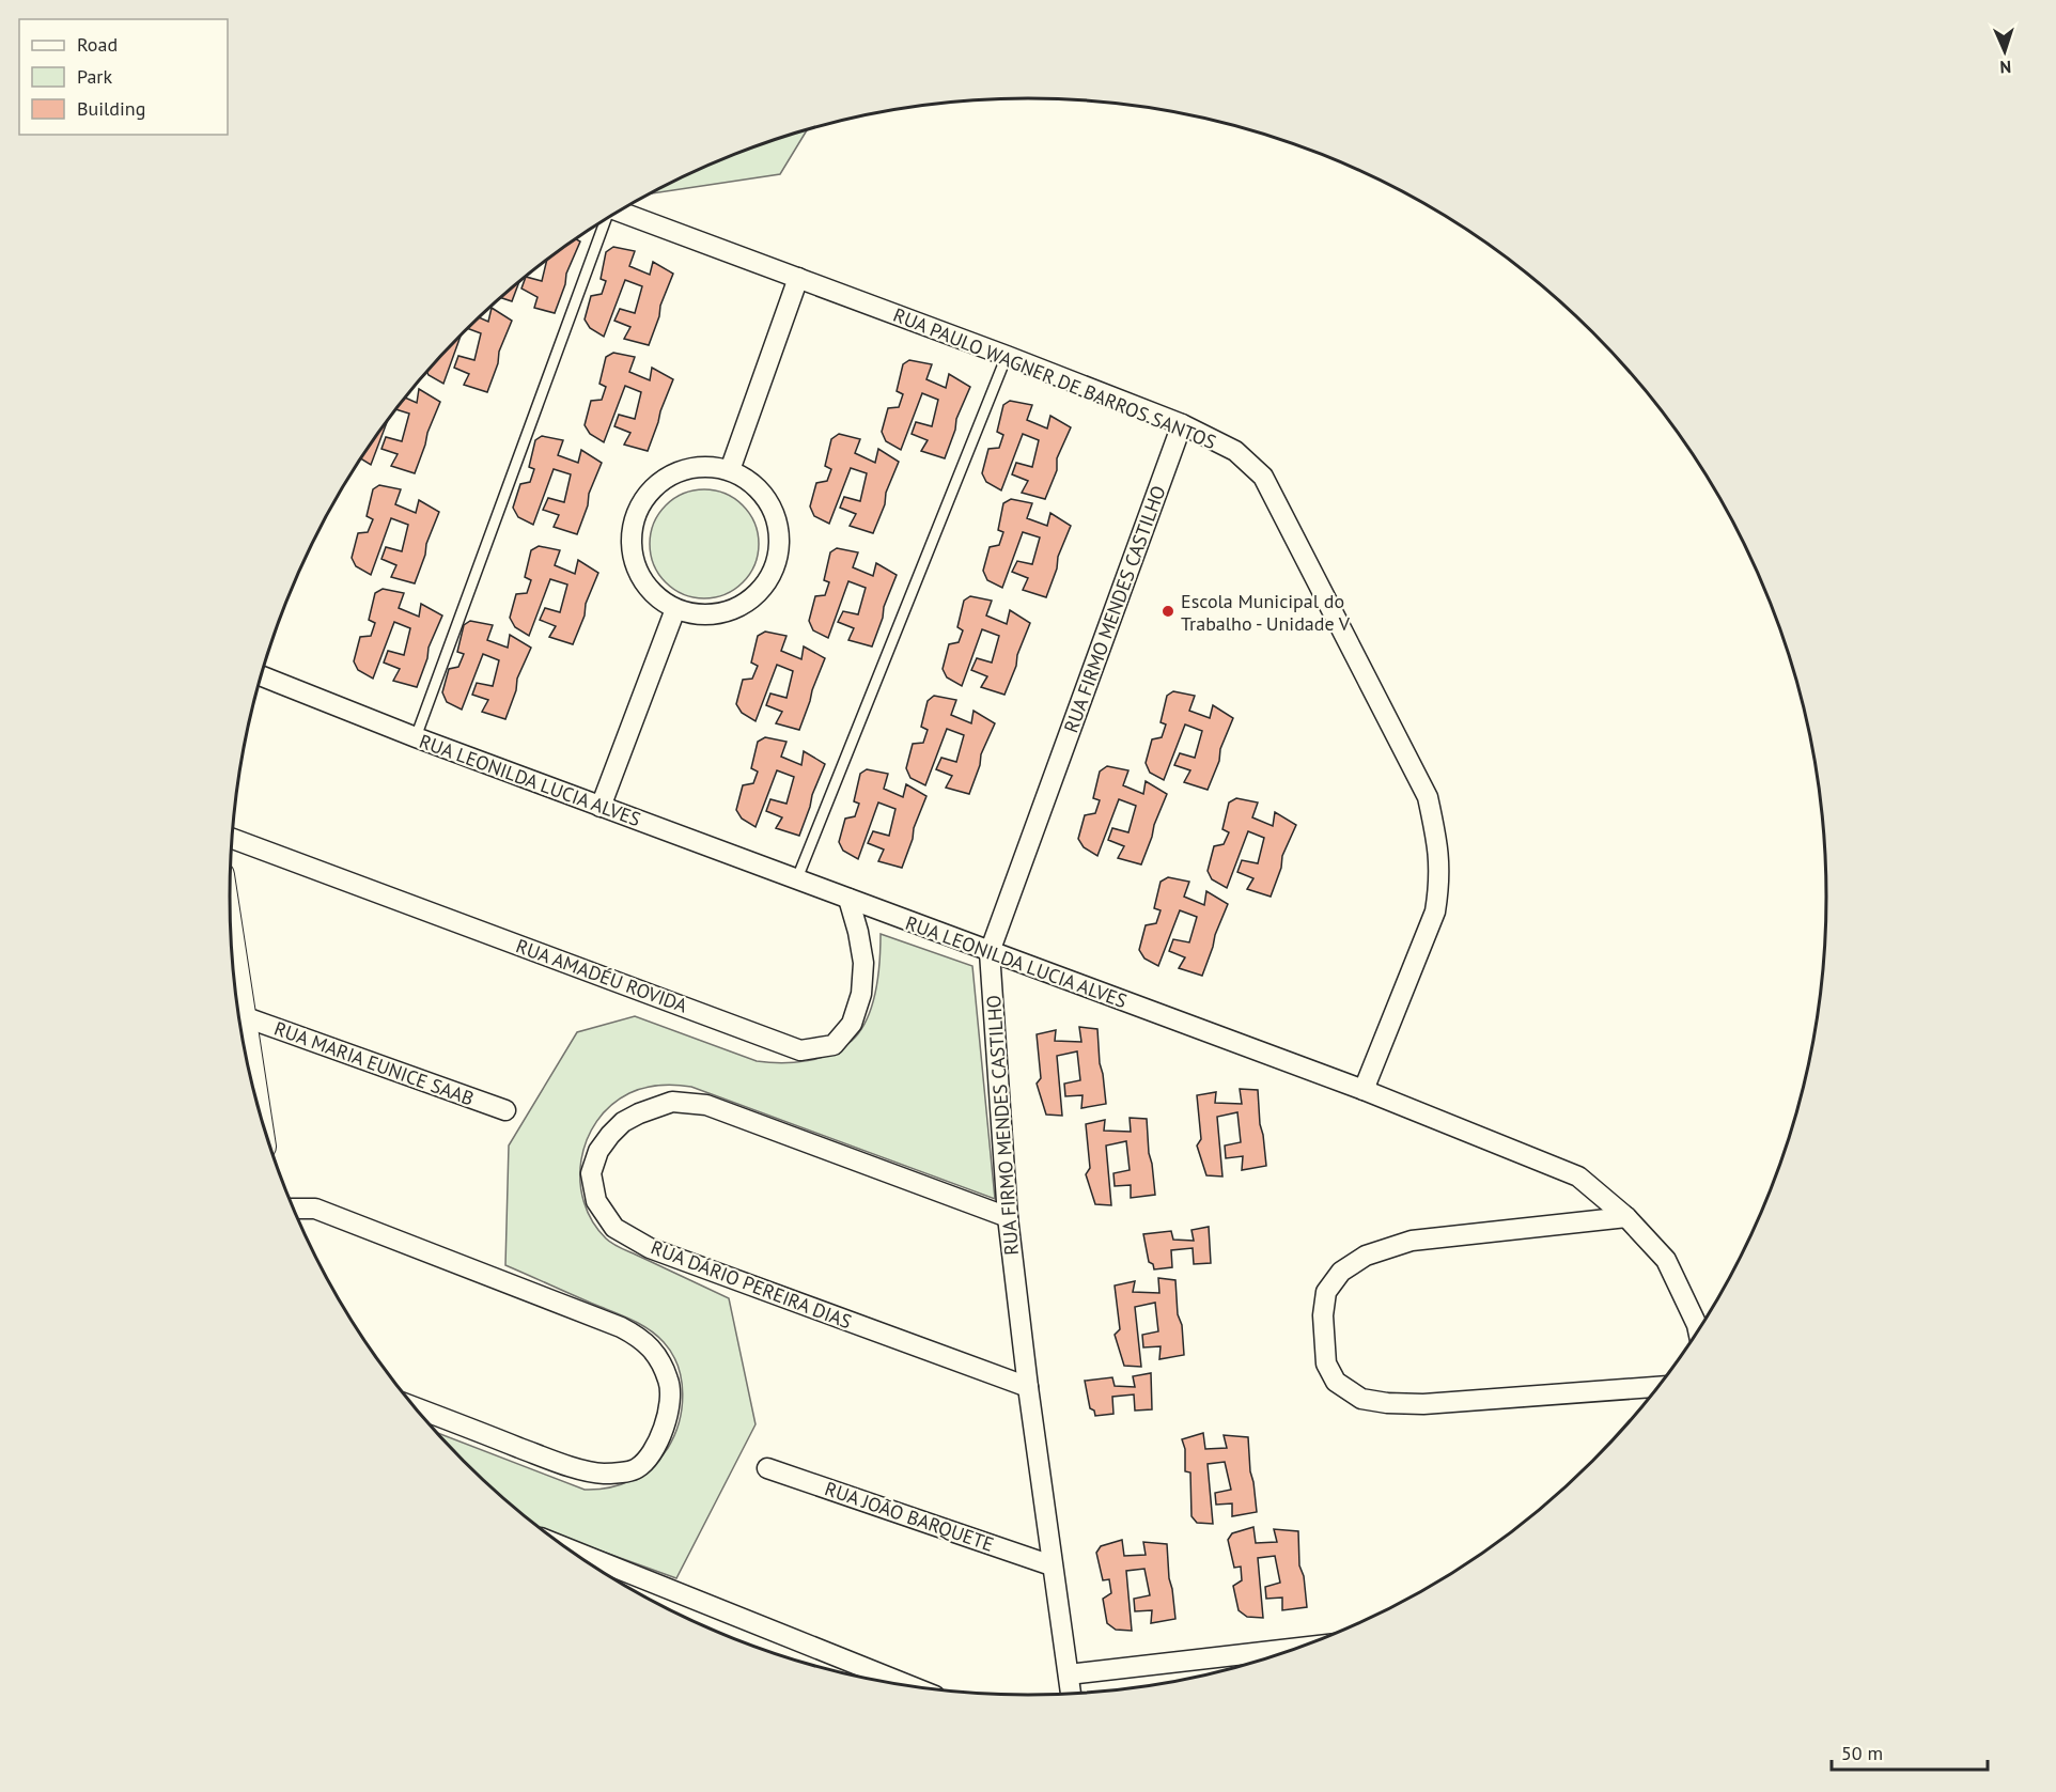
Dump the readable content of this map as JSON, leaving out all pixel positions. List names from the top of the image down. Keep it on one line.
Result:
{"streets":{"street":["RUA PAULO WAGNER DE BARROS SANTOS","RUA FIRMO MENDES CASTILHO","RUA LEONILDA LUCIA ALVES","RUA AMADÉU ROVIDA","RUA MARIA EUNICE SAAB","RUA DÁRIO PEREIRA DIAS","RUA JOÃO BARQUETE"]},"crossings":[["RUA PAULO WAGNER DE BARROS SANTOS","RUA FIRMO MENDES CASTILHO"],["RUA PAULO WAGNER DE BARROS SANTOS","RUA LEONILDA LUCIA ALVES"],["RUA FIRMO MENDES CASTILHO","RUA LEONILDA LUCIA ALVES"],["RUA FIRMO MENDES CASTILHO","RUA DÁRIO PEREIRA DIAS"],["RUA FIRMO MENDES CASTILHO","RUA JOÃO BARQUETE"],["RUA LEONILDA LUCIA ALVES","RUA AMADÉU ROVIDA"]],"places":["Escola Municipal do Trabalho - Unidade V"],"legend":["Road","Park","Building"],"scale_bar":"50 m","north":"bottom"}
